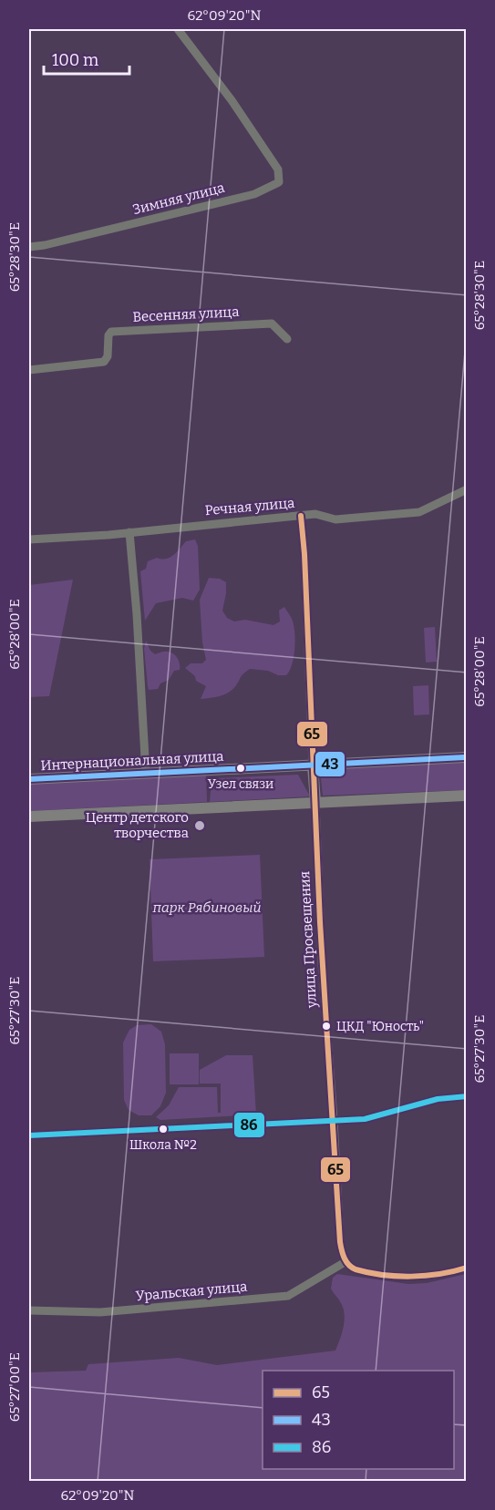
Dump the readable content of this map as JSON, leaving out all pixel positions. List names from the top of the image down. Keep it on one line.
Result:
{"streets":{"main road":["Интернациональная улица"],"street":["Зимняя улица","Весенняя улица","Речная улица","улица Просвещения","Уральская улица"]},"crossings":[["улица Просвещения","Уральская улица"]],"parks":["парк Рябиновый"],"places":["Узел связи","Центр детского творчества","ЦКД \"Юность\"","Школа №2"],"lines":["transit line 65","transit line 43","transit line 86"],"legend":["65","43","86"],"scale_bar":"100 m","coordinates":["62°09'20\"N","65°28'30\"E","65°28'00\"E","65°27'30\"E","65°27'00\"E"]}
